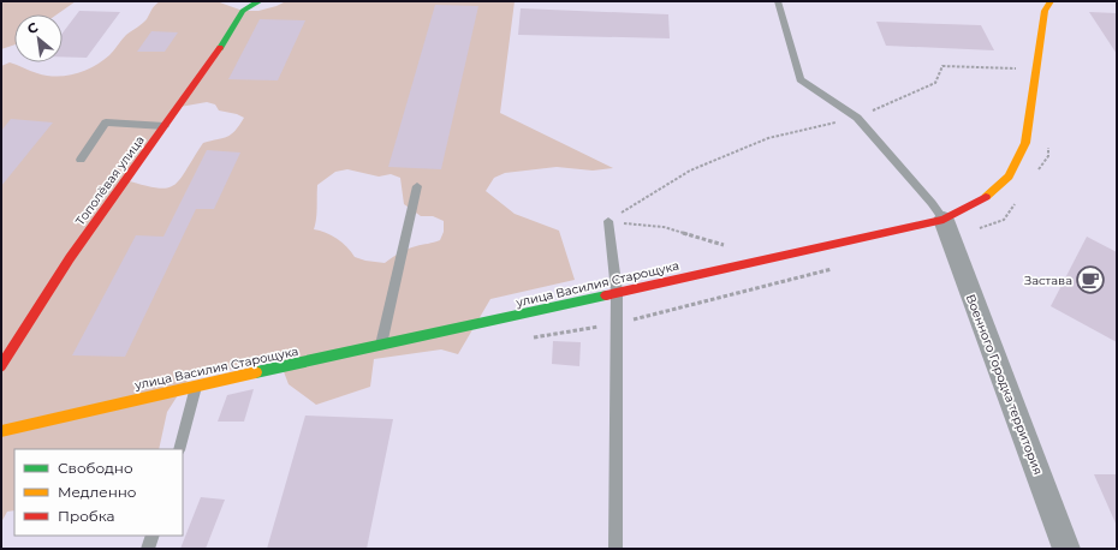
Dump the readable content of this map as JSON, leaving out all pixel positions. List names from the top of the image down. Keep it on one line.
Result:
{"streets":{"street":["Тополёвая улица","улица Василия Старощука","Военного Городка территория"]},"crossings":[["улица Василия Старощука","Военного Городка территория"]],"places":{"cafe":["Застава"]},"legend":["Свободно","Медленно","Пробка"],"north":"top left"}
